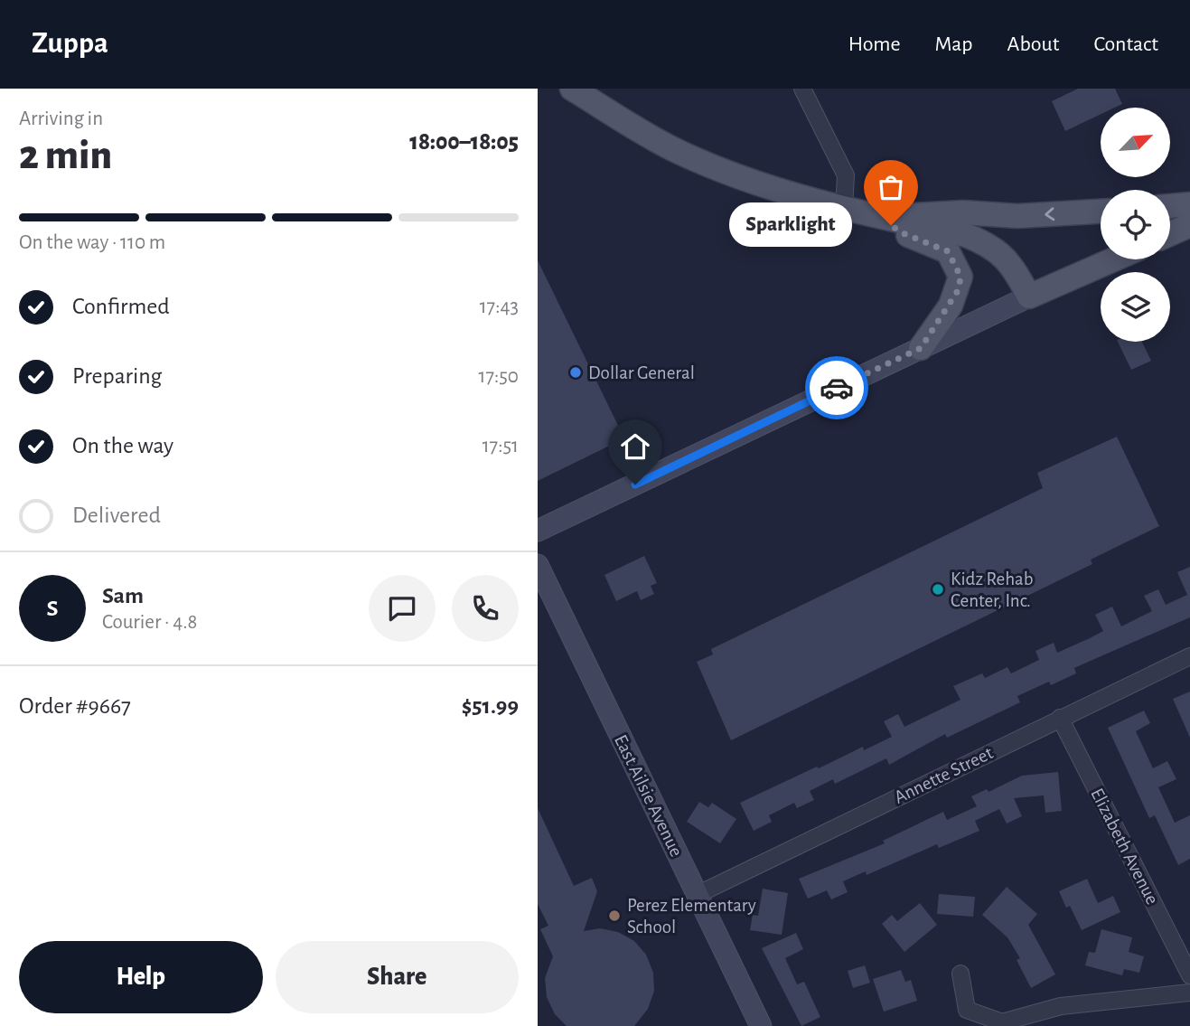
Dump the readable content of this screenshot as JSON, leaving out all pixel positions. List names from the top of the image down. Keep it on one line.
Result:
{"streets":{"main road":["East Ailsie Avenue"],"street":["Annette Street","Elizabeth Avenue"]},"crossings":[["Annette Street","East Ailsie Avenue"],["Annette Street","Elizabeth Avenue"]],"places":["Sparklight","Dollar General","Kidz Rehab Center, Inc.","Perez Elementary School"],"north":"top right","page":{"header":"Zuppa","nav":["Home","Map","About","Contact"],"heading":["2 min","Arriving in","18:00–18:05"],"panel":["Sam","Courier · 4.8","Order #9667","$51.99"],"bar":"On the way · 110 m","bubble":"Sparklight","list":[["Confirmed","17:43"],["Preparing","17:50"],["On the way","17:51"],"Delivered"],"round":"S","buttons":["Help","Share"]}}
